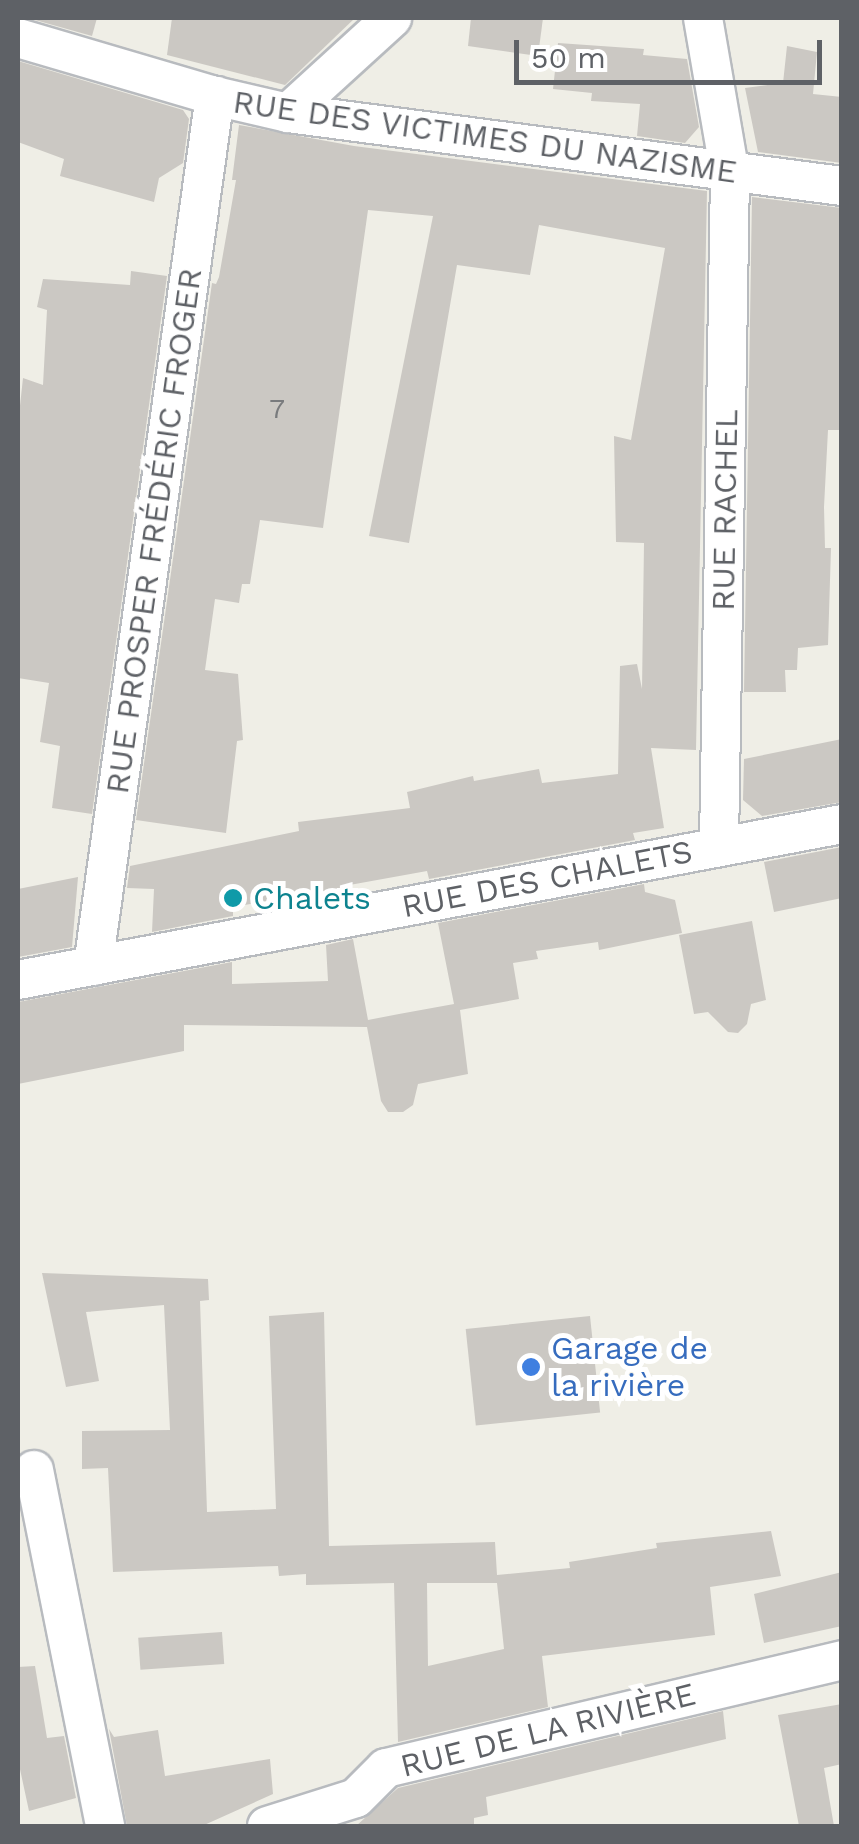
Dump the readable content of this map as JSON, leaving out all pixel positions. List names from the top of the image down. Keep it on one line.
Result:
{"streets":{"street":["RUE DES VICTIMES DU NAZISME","RUE RACHEL","RUE PROSPER FRÉDÉRIC FROGER","RUE DES CHALETS","RUE DE LA RIVIÈRE"]},"crossings":[["RUE DES VICTIMES DU NAZISME","RUE RACHEL"],["RUE DES VICTIMES DU NAZISME","RUE PROSPER FRÉDÉRIC FROGER"],["RUE RACHEL","RUE DES CHALETS"],["RUE PROSPER FRÉDÉRIC FROGER","RUE DES CHALETS"]],"places":["Chalets","Garage de la rivière"],"house_numbers":["7"],"scale_bar":"50 m"}
